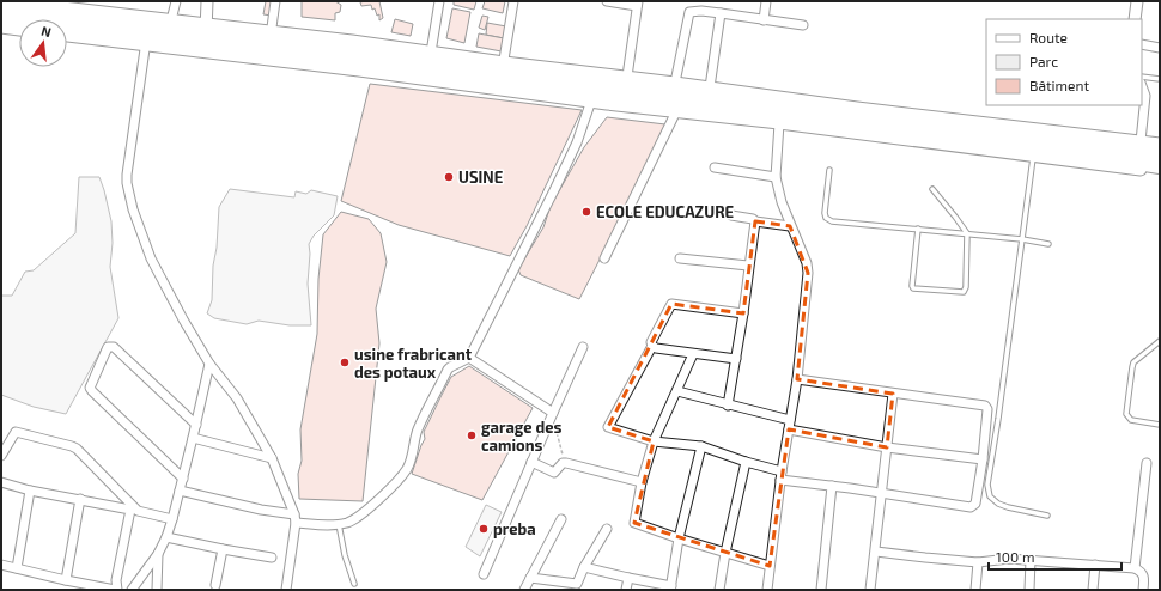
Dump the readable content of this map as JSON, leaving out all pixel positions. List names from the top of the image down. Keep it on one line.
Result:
{"places":["USINE","ECOLE EDUCAZURE","usine frabricant des potaux","garage des camions","preba"],"legend":["Route","Parc","Bâtiment"],"scale_bar":"100 m","north":"top"}
